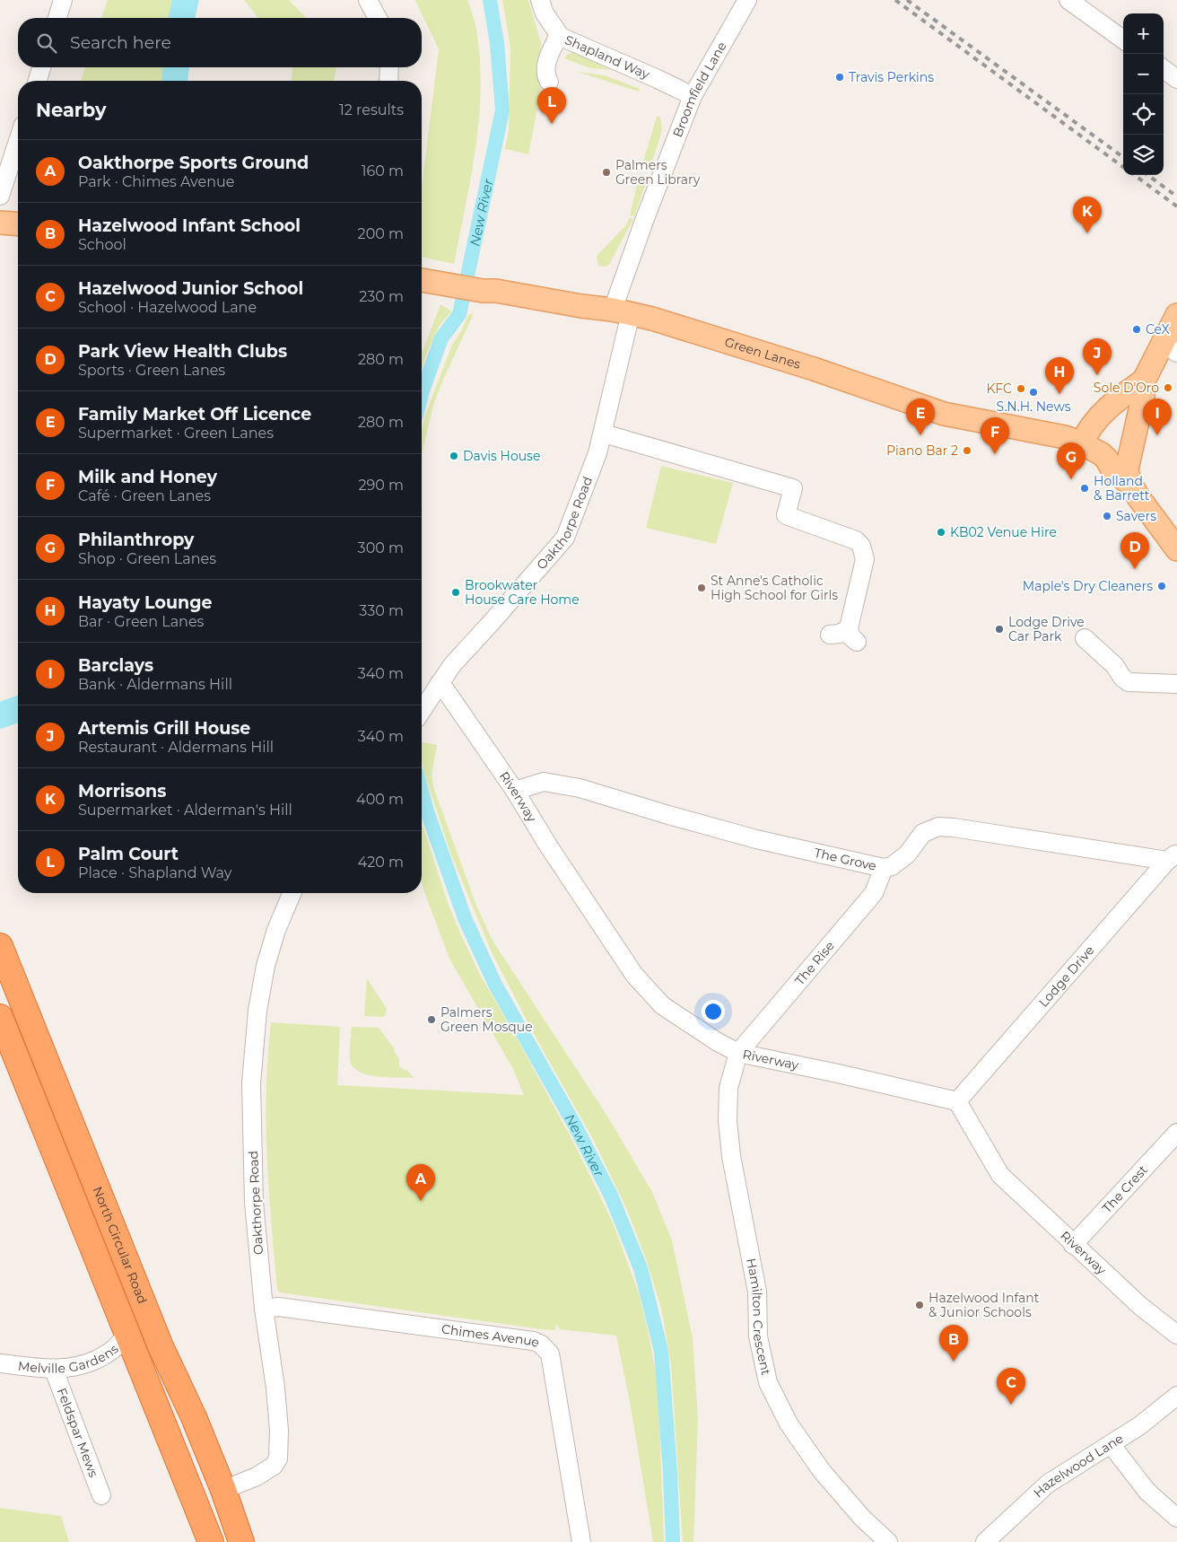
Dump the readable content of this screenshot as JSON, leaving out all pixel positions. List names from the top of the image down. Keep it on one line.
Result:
{"streets":{"highway":["North Circular Road"],"main road":["Green Lanes"],"street":["Shapland Way","Broomfield Lane","Oakthorpe Road","Riverway","The Grove","The Rise","Lodge Drive","The Crest","Hamilton Crescent","Chimes Avenue","Melville Gardens","Feldspar Mews","Hazelwood Lane"]},"crossings":[["Shapland Way","Broomfield Lane"],["Broomfield Lane","Green Lanes"],["Broomfield Lane","Oakthorpe Road"],["Green Lanes","Oakthorpe Road"],["Oakthorpe Road","Riverway"],["Oakthorpe Road","North Circular Road"],["Oakthorpe Road","Chimes Avenue"],["Riverway","The Grove"],["Riverway","The Rise"],["Riverway","Lodge Drive"],["Riverway","The Crest"],["Riverway","Hamilton Crescent"],["The Grove","The Rise"],["The Grove","Lodge Drive"],["The Rise","Hamilton Crescent"],["Melville Gardens","Feldspar Mews"]],"water":["New River"],"places":["Travis Perkins","Palmers Green Library","CeX","Sole D'Oro","KFC","S.N.H. News","Piano Bar 2","Davis House","Holland & Barrett","Savers","KB02 Venue Hire","Maple's Dry Cleaners","St Anne's Catholic High School for Girls","Brookwater House Care Home","Lodge Drive Car Park","Palmers Green Mosque","Hazelwood Infant & Junior Schools"],"page":{"map_buttons":["+","−"],"search":"Search here","heading":["Nearby","12 results"],"pins":["L","K","J","H","E","I","F","G","D","A","B","C"],"list":[{"mark":"A","name":"Oakthorpe Sports Ground","note":"Park · Chimes Avenue","value":"160 m"},{"mark":"B","name":"Hazelwood Infant School","note":"School","value":"200 m"},{"mark":"C","name":"Hazelwood Junior School","note":"School · Hazelwood Lane","value":"230 m"},{"mark":"D","name":"Park View Health Clubs","note":"Sports · Green Lanes","value":"280 m"},{"mark":"E","name":"Family Market Off Licence","note":"Supermarket · Green Lanes","value":"280 m"},{"mark":"F","name":"Milk and Honey","note":"Café · Green Lanes","value":"290 m"},{"mark":"G","name":"Philanthropy","note":"Shop · Green Lanes","value":"300 m"},{"mark":"H","name":"Hayaty Lounge","note":"Bar · Green Lanes","value":"330 m"},{"mark":"I","name":"Barclays","note":"Bank · Aldermans Hill","value":"340 m"},{"mark":"J","name":"Artemis Grill House","note":"Restaurant · Aldermans Hill","value":"340 m"},{"mark":"K","name":"Morrisons","note":"Supermarket · Alderman's Hill","value":"400 m"},{"mark":"L","name":"Palm Court","note":"Place · Shapland Way","value":"420 m"}]}}
